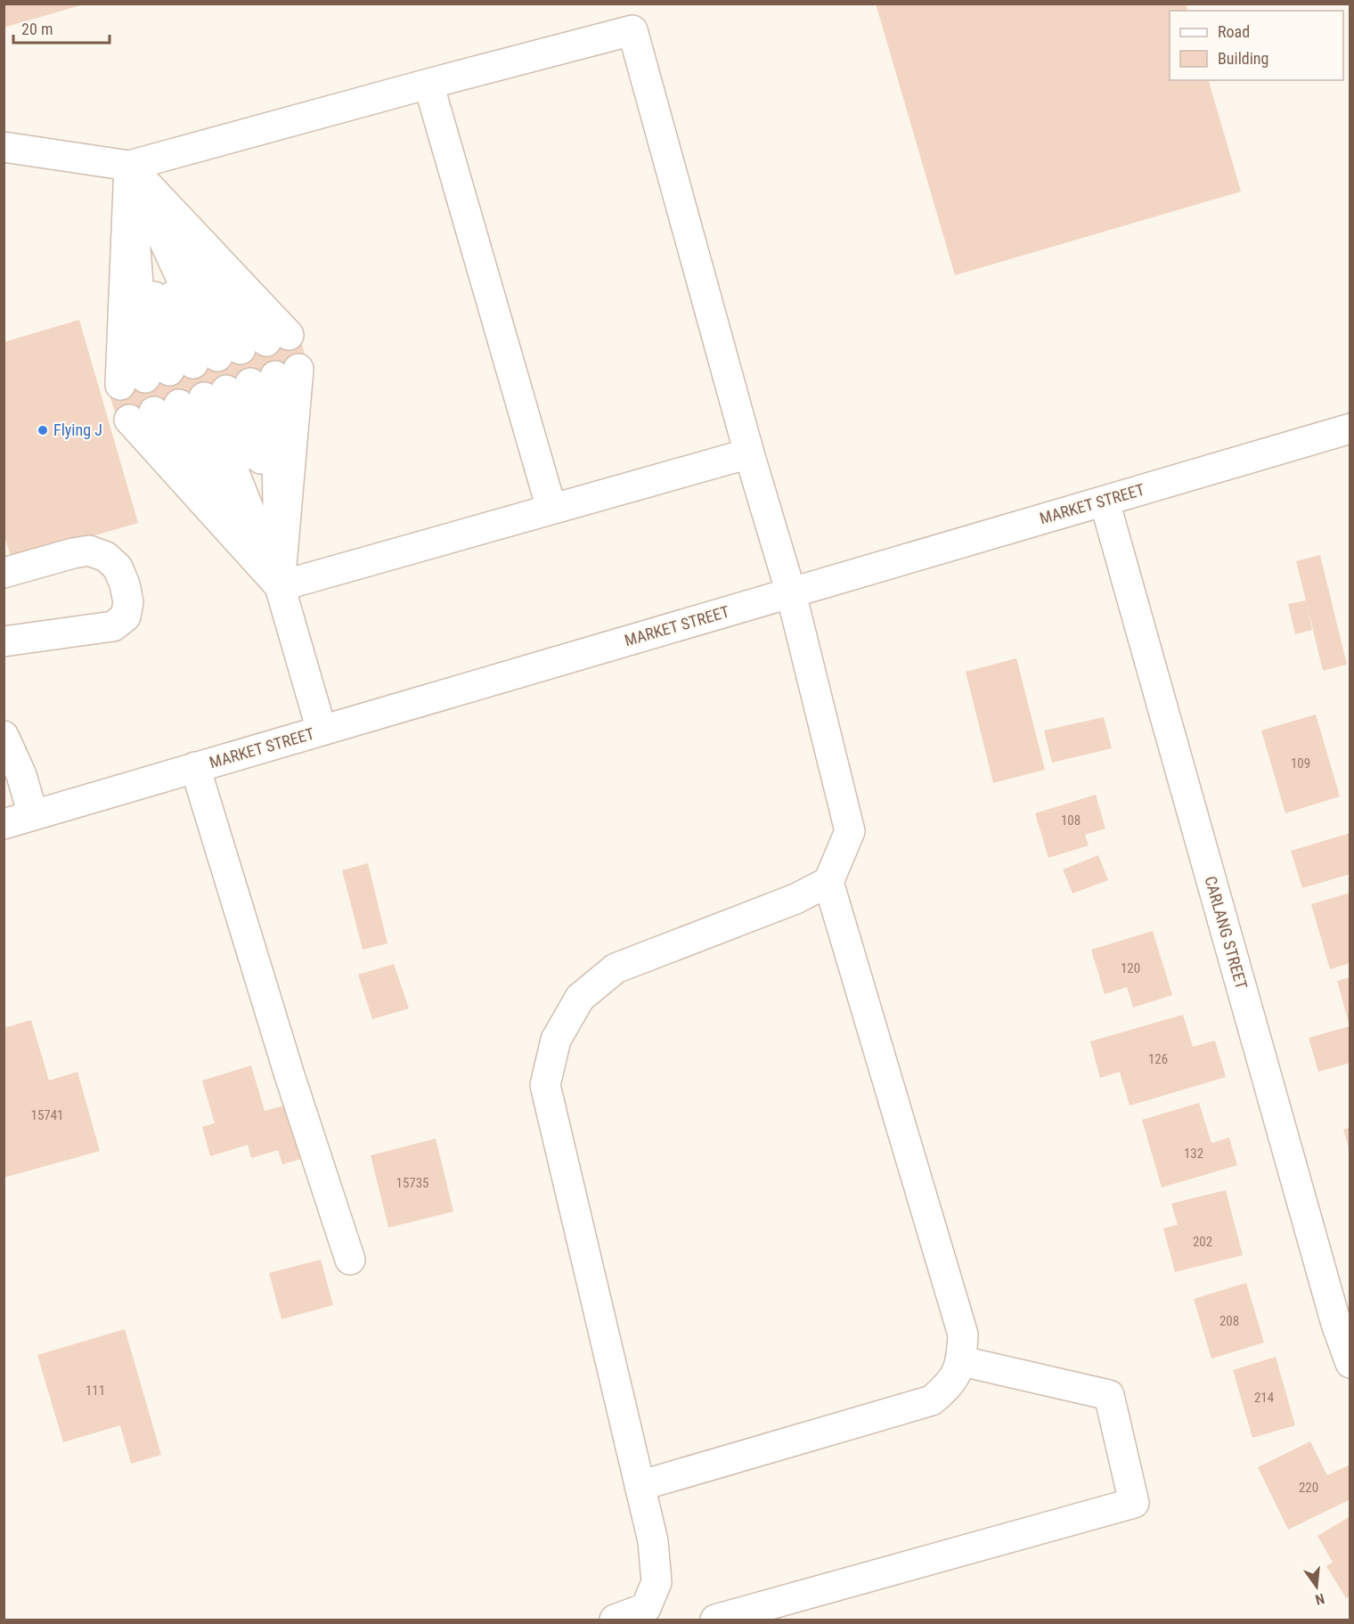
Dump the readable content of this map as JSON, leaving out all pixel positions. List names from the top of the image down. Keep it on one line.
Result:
{"streets":{"street":["MARKET STREET","CARLANG STREET"]},"crossings":[["MARKET STREET","CARLANG STREET"]],"places":["Flying J"],"house_numbers":["109","108","120","126","15741","132","15735","202","208","111","214","220"],"legend":["Road","Building"],"scale_bar":"20 m","north":"bottom"}
